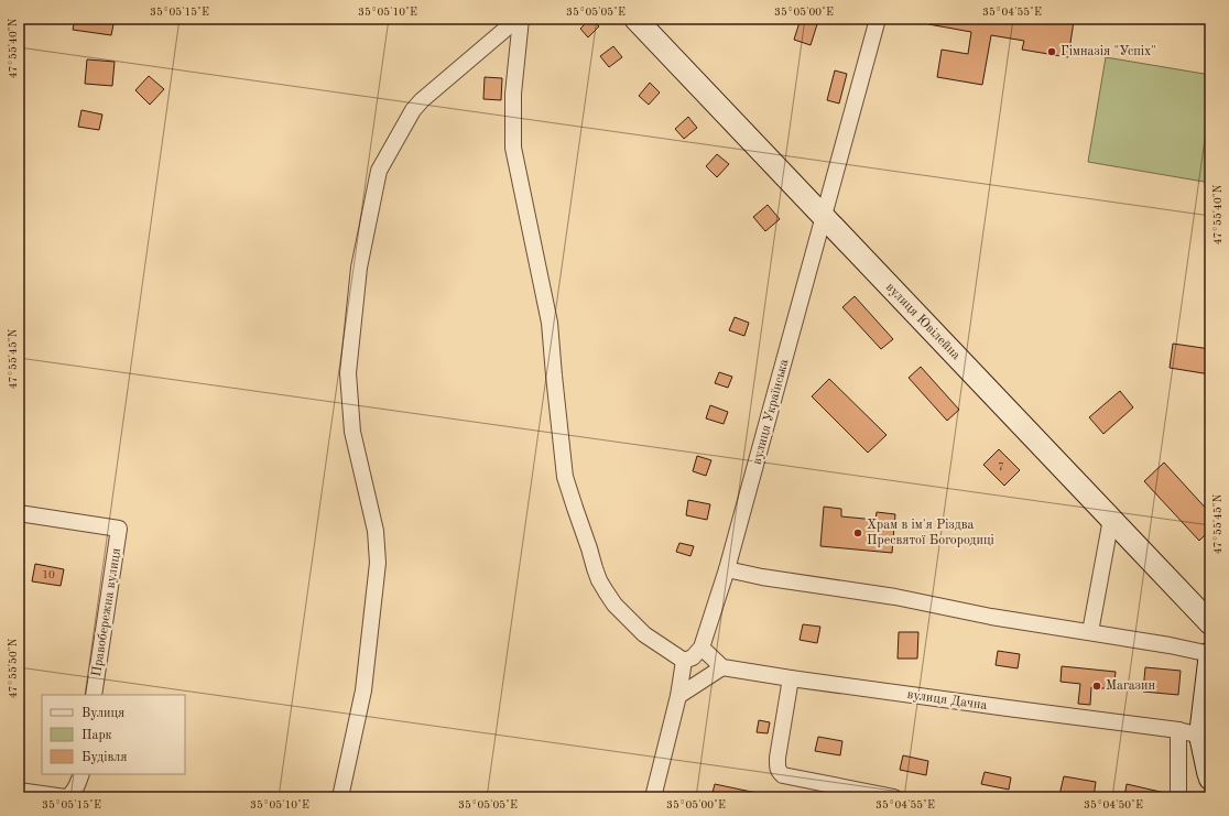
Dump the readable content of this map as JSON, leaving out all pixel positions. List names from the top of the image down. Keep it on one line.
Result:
{"streets":{"street":["вулиця Ювілейна","вулиця Українська","Правобережна вулиця","вулиця Дачна"]},"crossings":[["вулиця Ювілейна","вулиця Українська"]],"places":["Гімназія \"Успіх\"","Храм в ім'я Різдва Пресвятої Богородиці","Магазин"],"house_numbers":["7","10"],"legend":["Вулиця","Парк","Будівля"],"coordinates":["35°05'15\"E","35°05'10\"E","35°05'05\"E","35°05'00\"E","35°04'55\"E","47°55'40\"N","47°55'45\"N","47°55'50\"N","35°04'50\"E"]}
